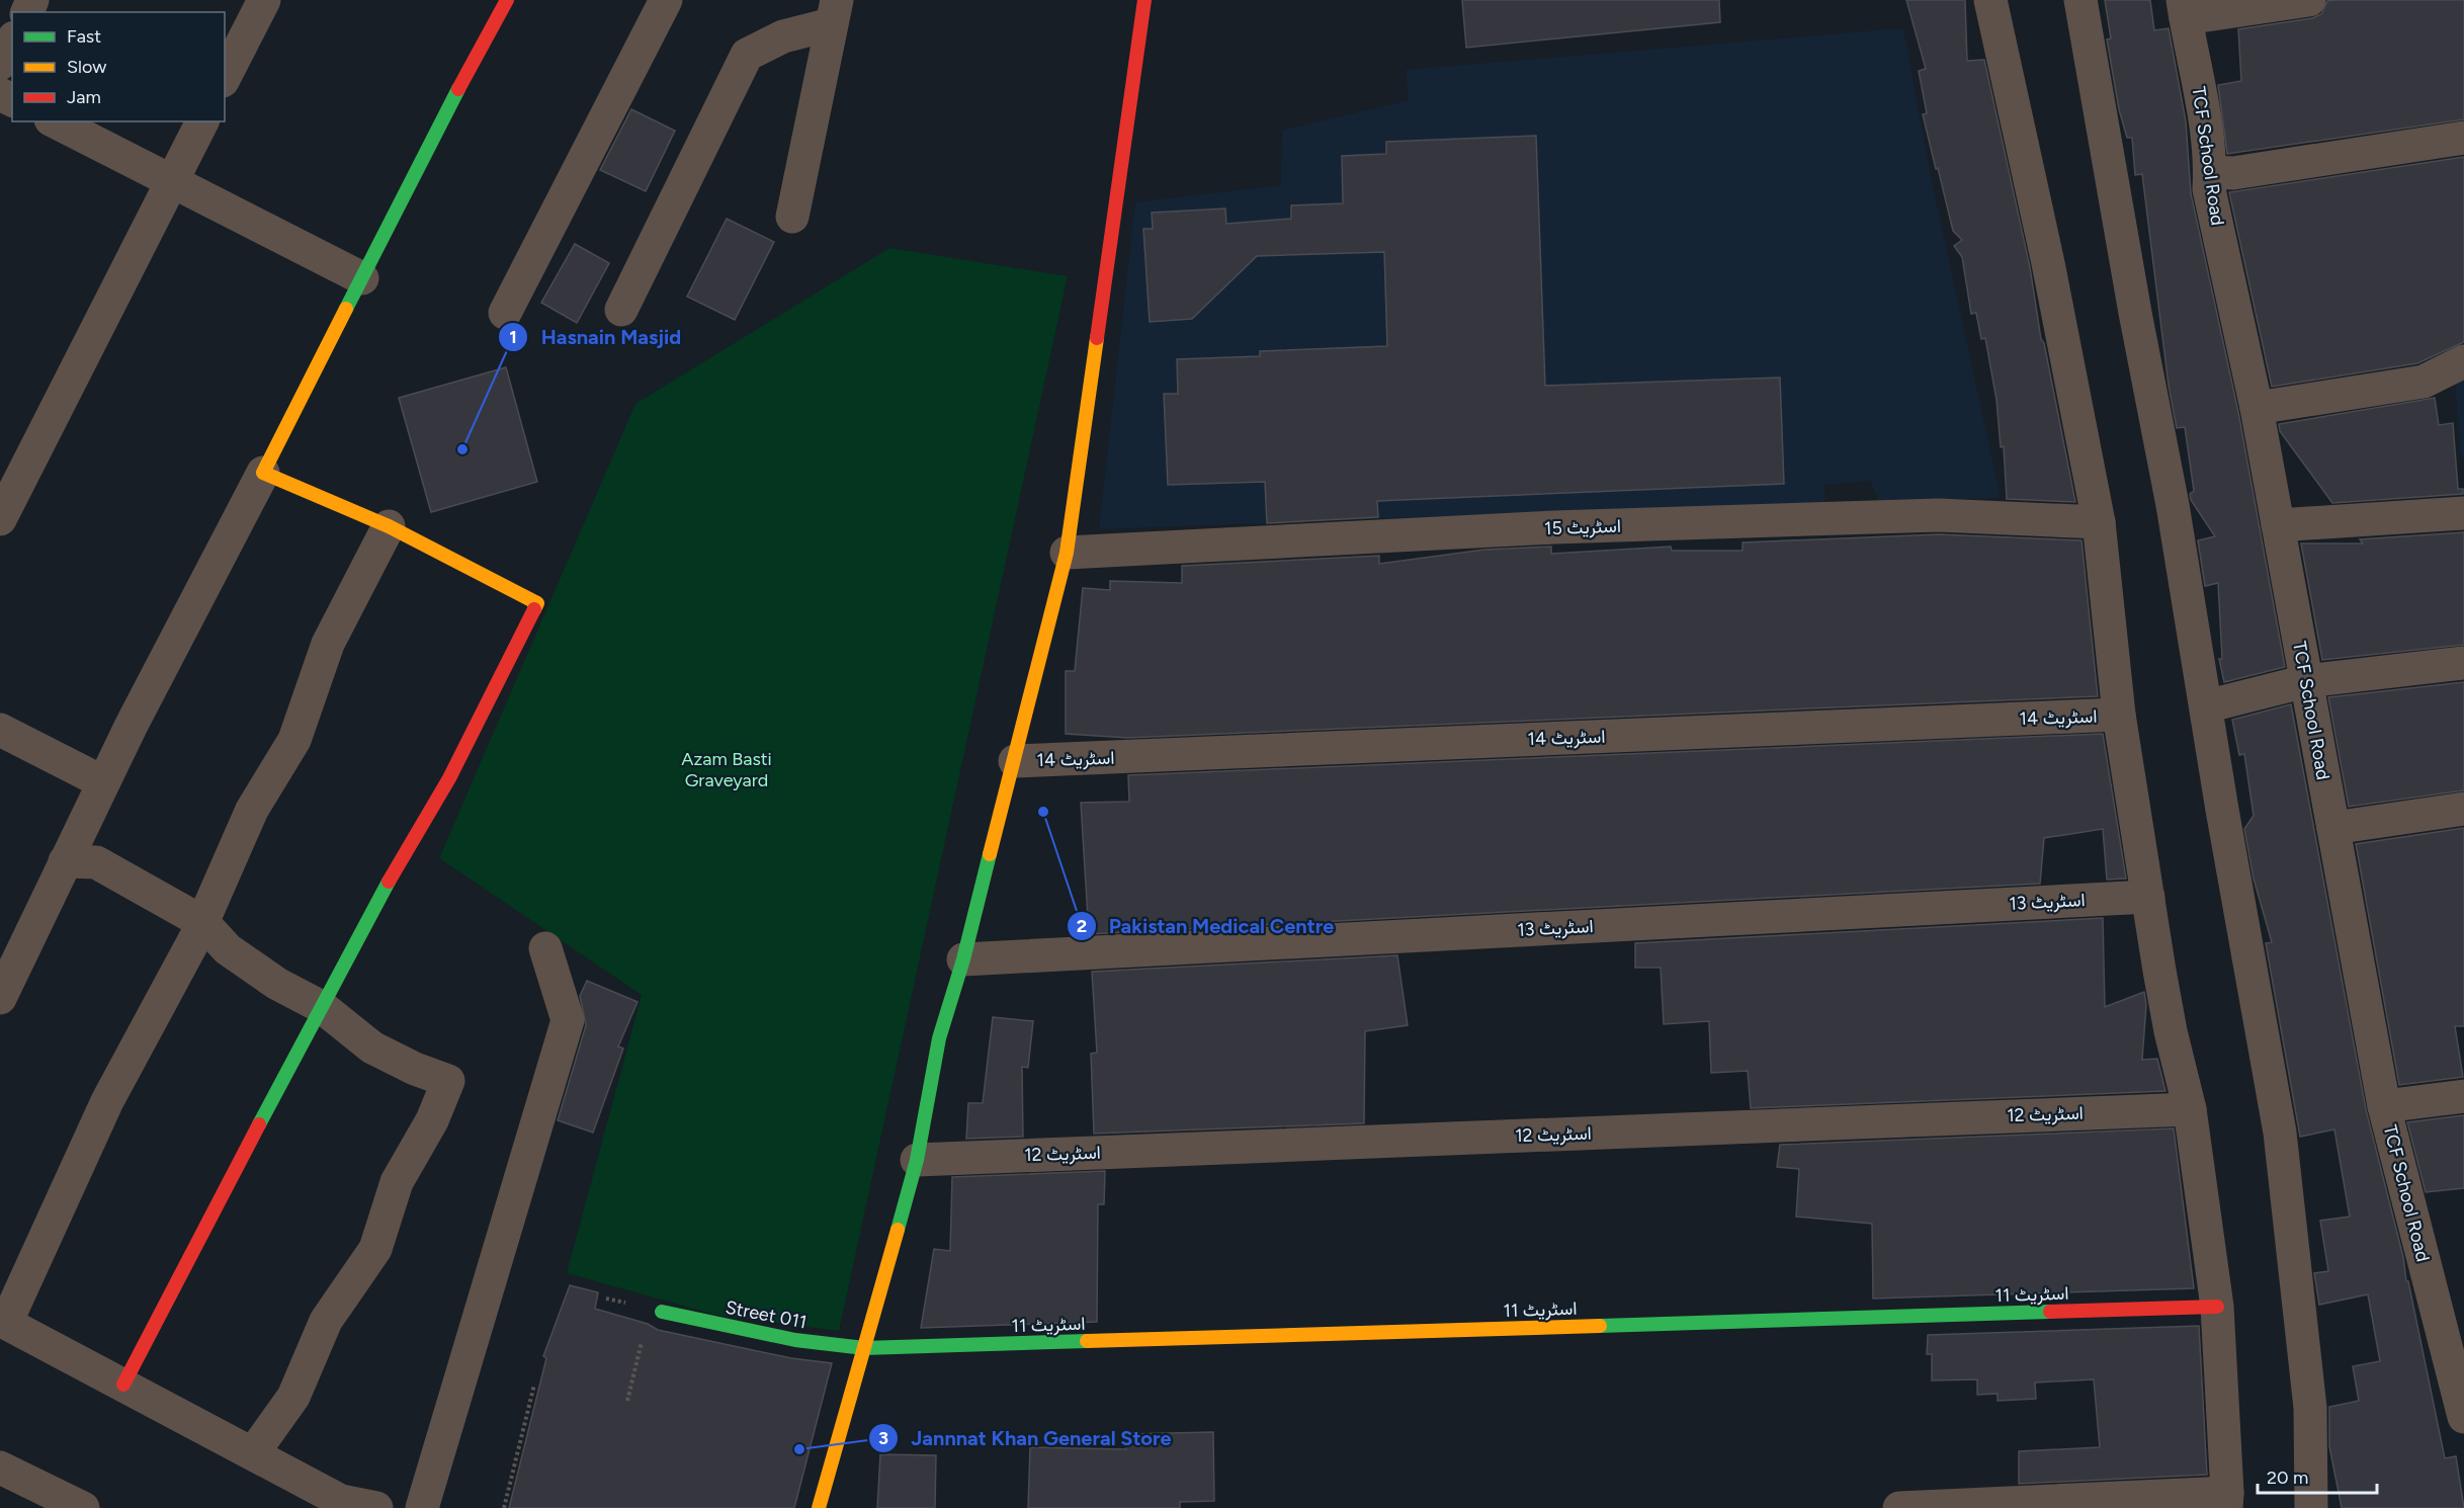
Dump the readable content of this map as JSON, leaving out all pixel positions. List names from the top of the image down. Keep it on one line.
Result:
{"streets":{"street":["TCF School Road","اسٹریٹ 15","اسٹریٹ 14","اسٹریٹ 13","اسٹریٹ 12","اسٹریٹ 11","Street 011"]},"crossings":[["اسٹریٹ 11","Street 011"]],"parks":["Azam Basti Graveyard"],"places":["Hasnain Masjid","Pakistan Medical Centre","Jannnat Khan General Store"],"legend":["Fast","Slow","Jam"],"scale_bar":"20 m"}
